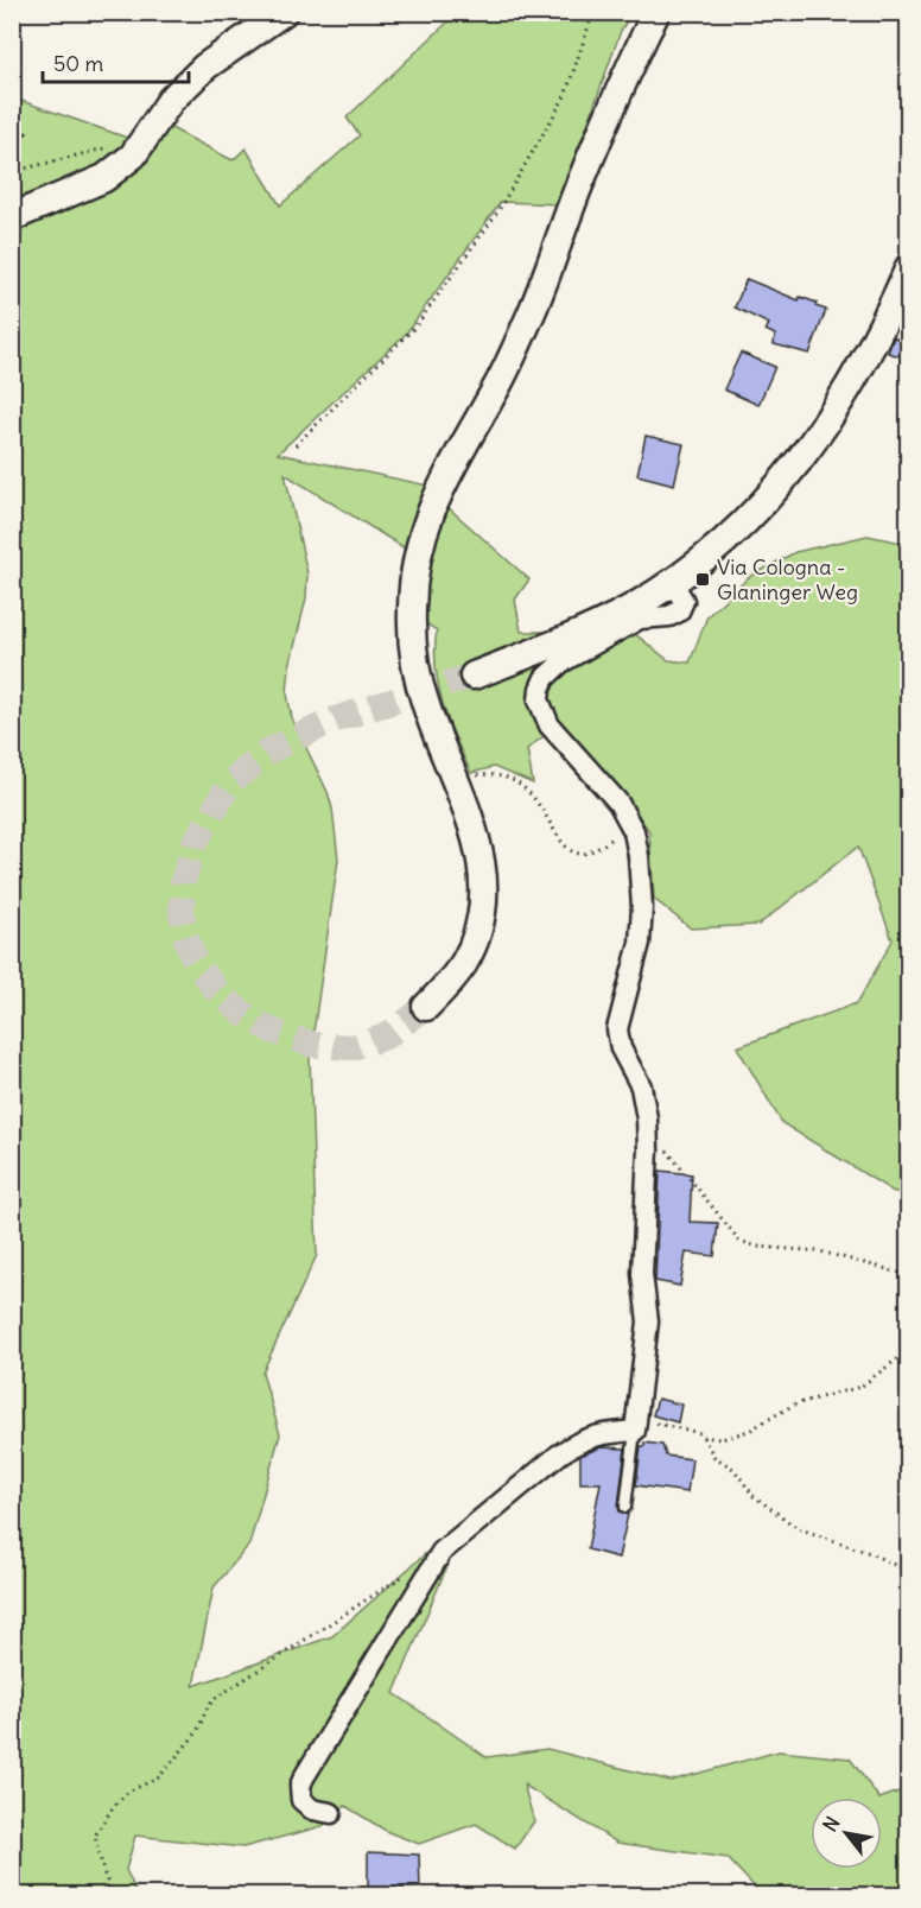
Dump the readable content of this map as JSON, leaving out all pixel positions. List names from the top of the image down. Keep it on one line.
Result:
{"places":{"transit":["Via Cologna - Glaninger Weg"]},"scale_bar":"50 m","north":"top left"}
